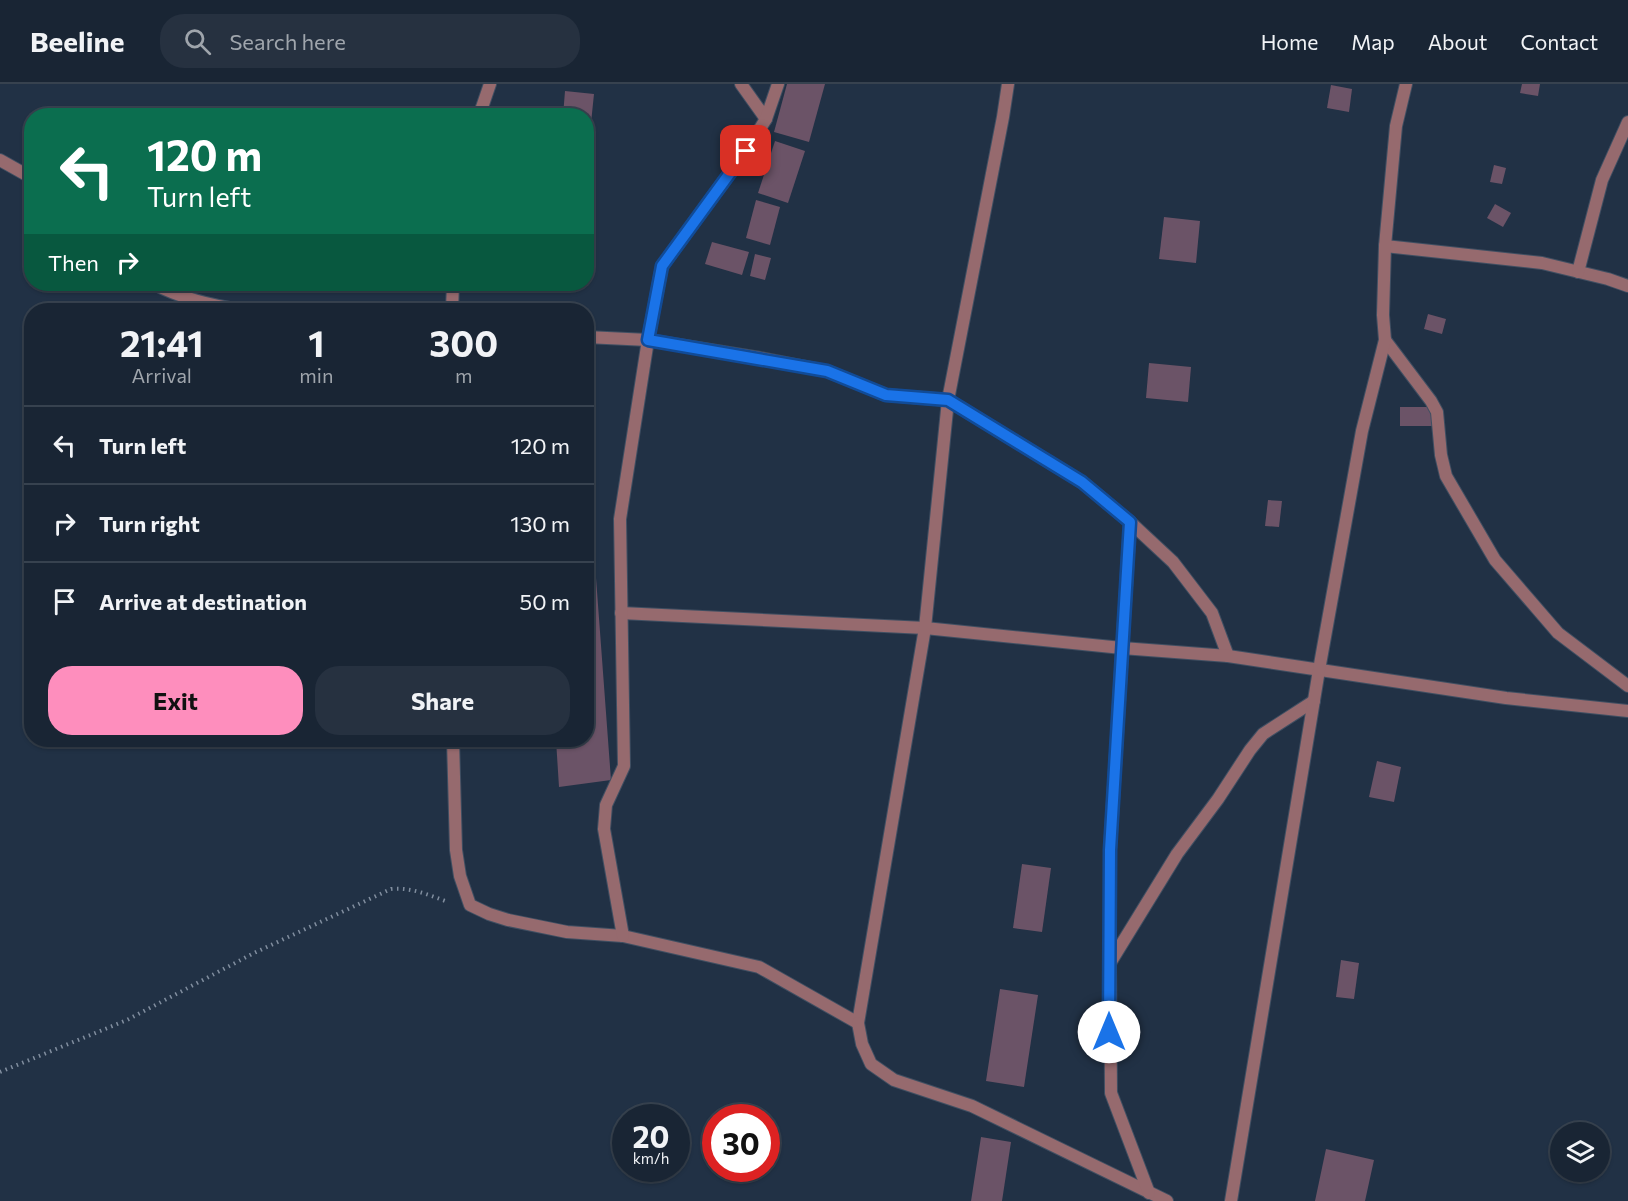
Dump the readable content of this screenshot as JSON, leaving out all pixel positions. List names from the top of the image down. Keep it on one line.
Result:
{"page":{"header":"Beeline","search":"Search here","nav":["Home","Map","About","Contact"],"turn":["120 m","Turn left"],"then":"Then","eta":["21:41","Arrival","1","min","300","m"],"list":[{"name":"Turn left","value":"120 m"},{"name":"Turn right","value":"130 m"},{"name":"Arrive at destination","value":"50 m"}],"buttons":["Exit","Share"],"speed":"20 km/h","limit":"30"}}
